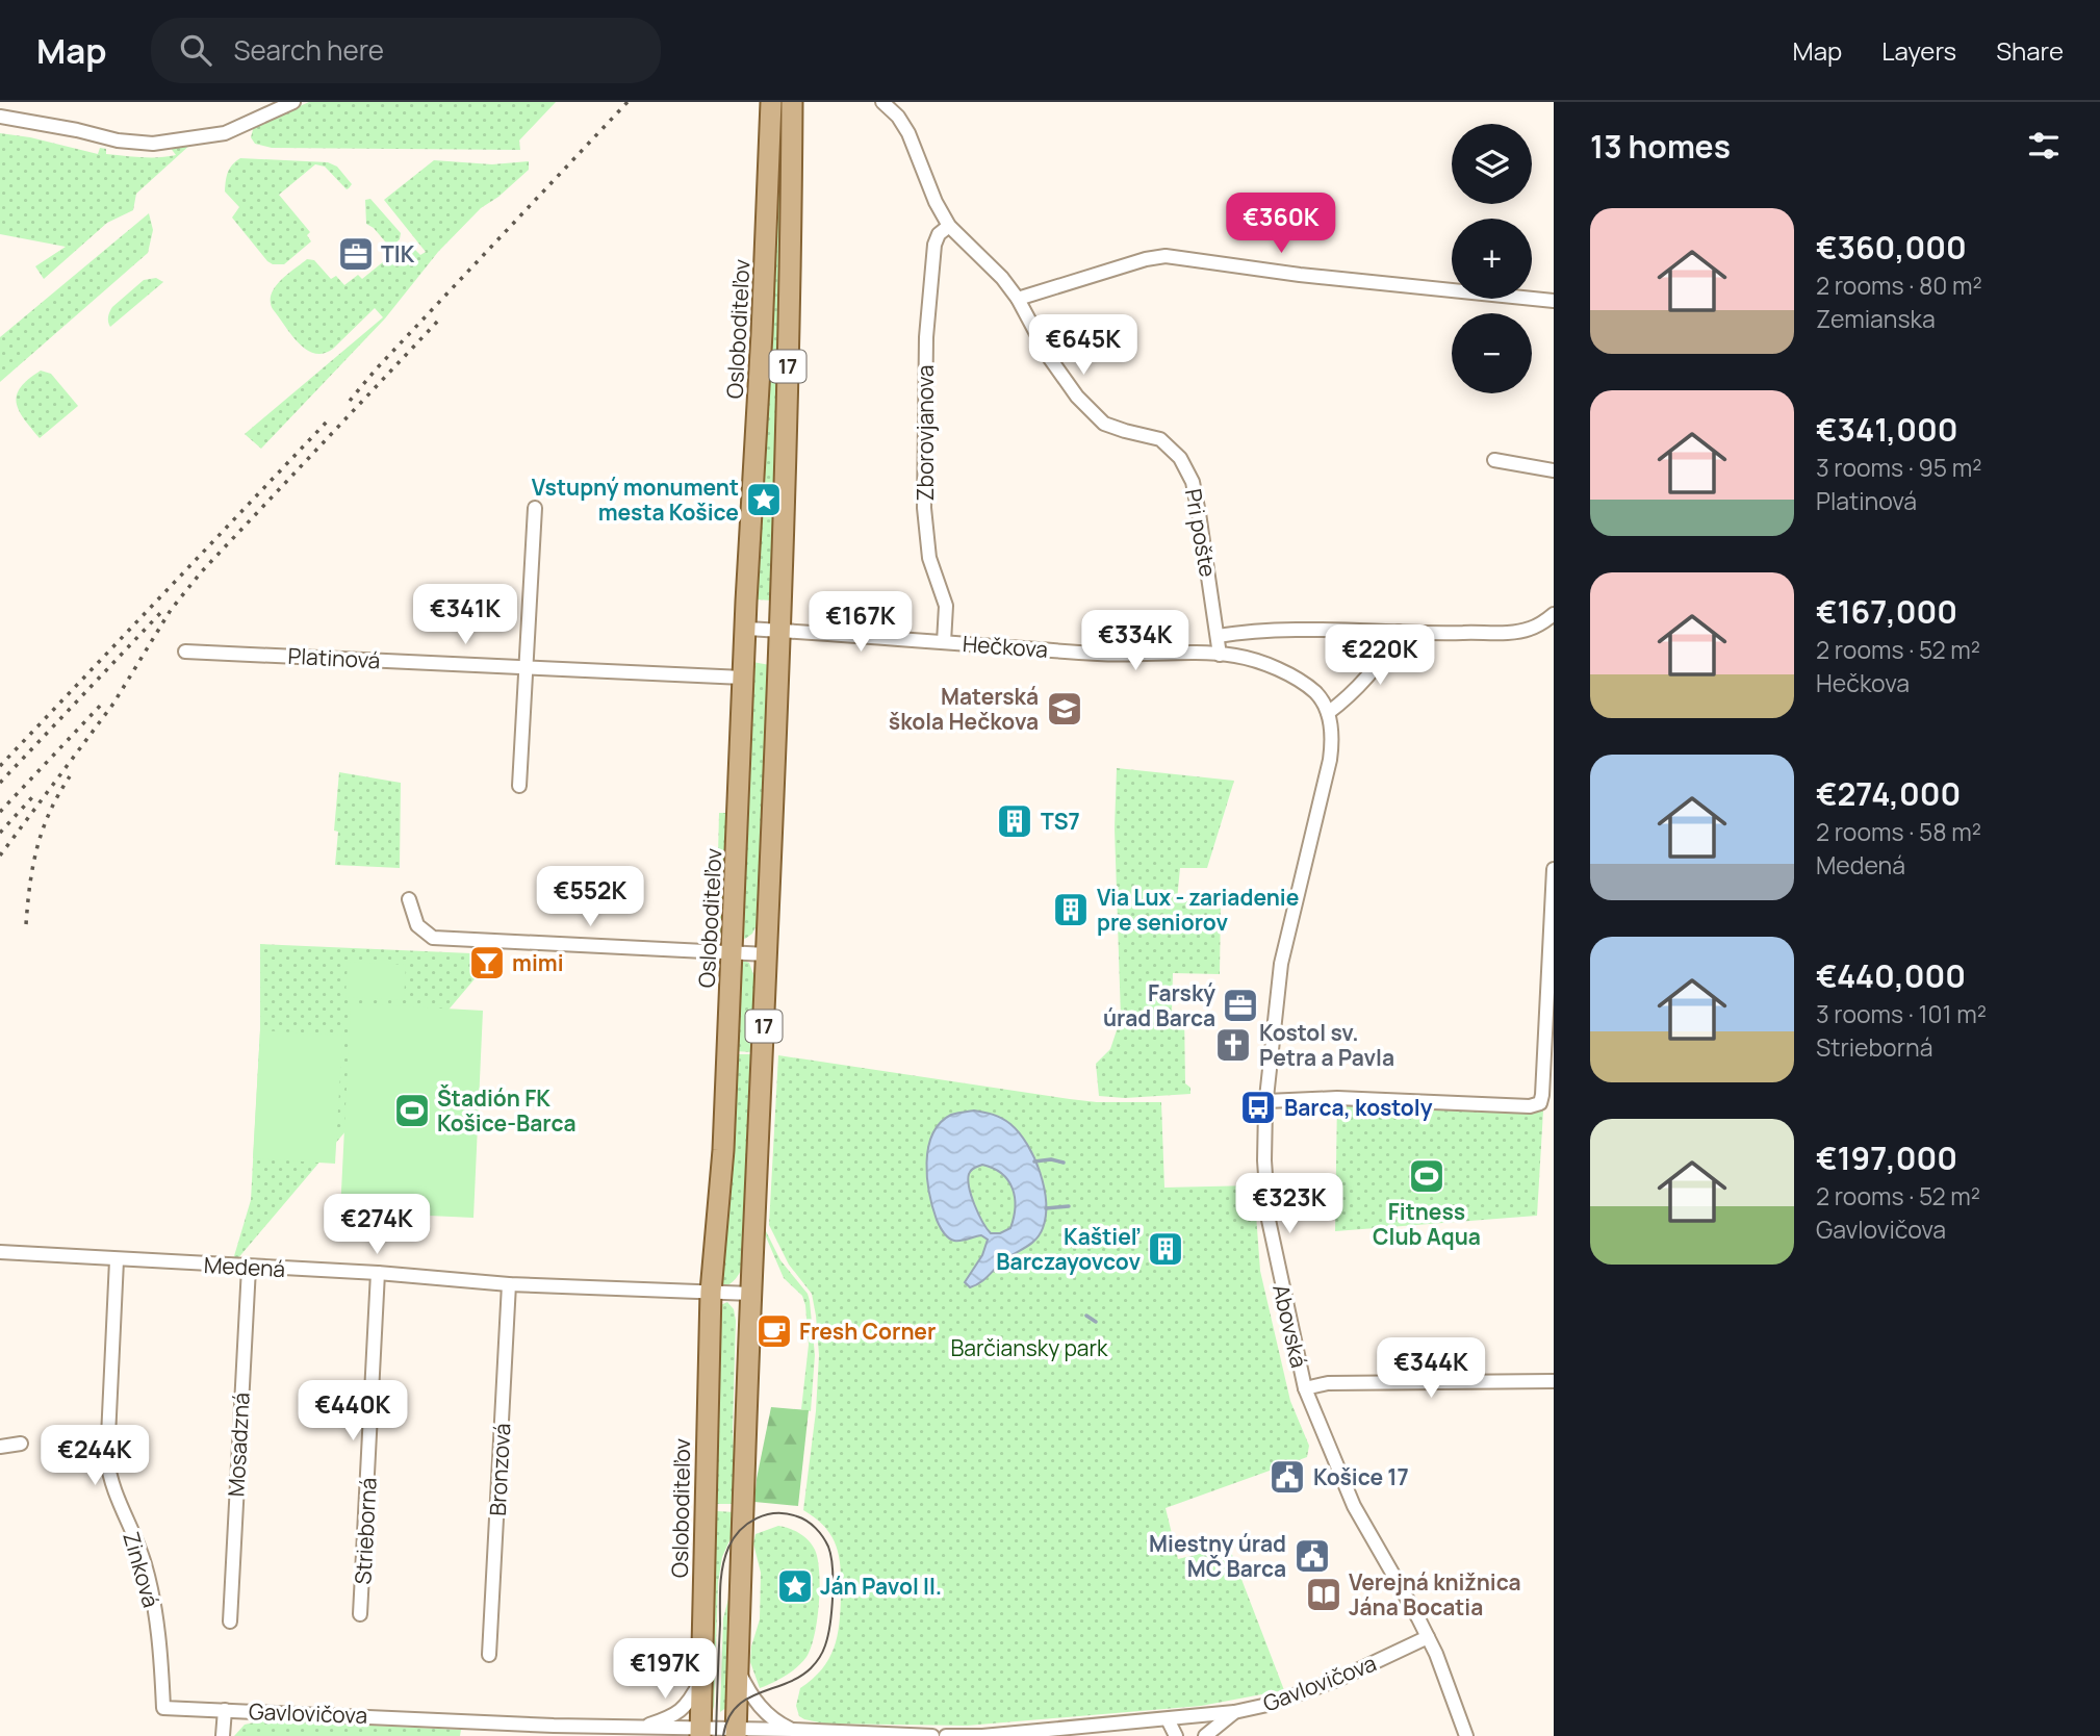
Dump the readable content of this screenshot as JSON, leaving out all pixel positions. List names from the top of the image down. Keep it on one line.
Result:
{"streets":{"main road":["Osloboditeľov","17"],"street":["Zborovjanova","Pri pošte","Hečkova","Platinová","Medená","Abovská","Mosadzná","Bronzová","Strieborná","Zinková","Gavlovičova"]},"crossings":[["Osloboditeľov","Hečkova"],["Osloboditeľov","Platinová"],["Osloboditeľov","Medená"],["Osloboditeľov","Gavlovičova"],["17","Hečkova"],["17","Medená"],["17","Gavlovičova"],["Zborovjanova","Pri pošte"],["Zborovjanova","Hečkova"],["Pri pošte","Hečkova"],["Hečkova","Abovská"],["Medená","Mosadzná"],["Medená","Bronzová"],["Medená","Strieborná"],["Medená","Zinková"],["Abovská","Gavlovičova"],["Zinková","Gavlovičova"]],"parks":["Barčiansky park"],"places":{"office":["TIK","Farský úrad Barca"],"place":["Vstupný monument mesta Košice","Ján Pavol II."],"school or university":["Materská škola Hečkova"],"building":["TS7","Via Lux - zariadenie pre seniorov","Kaštieľ Barczayovcov"],"bar":["mimi"],"church":["Kostol sv. Petra a Pavla"],"bus stop":["Barca, kostoly"],"sports":["Štadión FK Košice-Barca","Fitness Club Aqua"],"cafe":["Fresh Corner"],"public building":["Košice 17","Miestny úrad MČ Barca"],"library":["Verejná knižnica Jána Bocatia"]},"page":{"header":"Map","search":"Search here","nav":["Map","Layers","Share"],"heading":"13 homes","map_buttons":["+","−"],"list":[{"name":"€360,000","note":"2 rooms · 80 m² · Zemianska"},{"name":"€341,000","note":"3 rooms · 95 m² · Platinová"},{"name":"€167,000","note":"2 rooms · 52 m² · Hečkova"},{"name":"€274,000","note":"2 rooms · 58 m² · Medená"},{"name":"€440,000","note":"3 rooms · 101 m² · Strieborná"},{"name":"€197,000","note":"2 rooms · 52 m² · Gavlovičova"}],"price":["€360K","€645K","€341K","€167K","€334K","€220K","€552K","€323K","€274K","€344K","€440K","€244K","€197K"]}}
